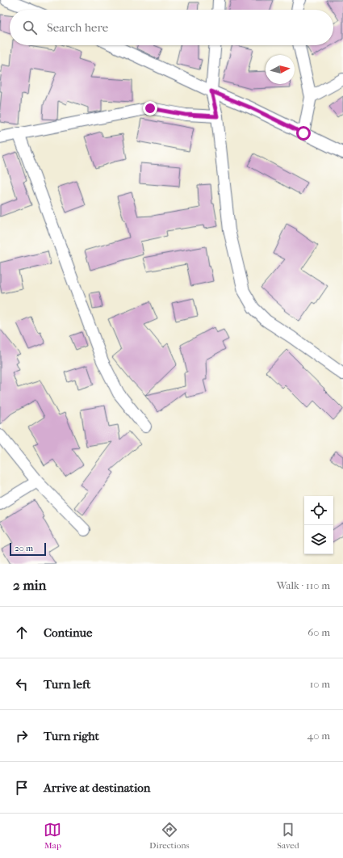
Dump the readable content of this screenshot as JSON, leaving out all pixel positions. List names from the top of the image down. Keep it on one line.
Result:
{"scale_bar":"20 m","north":"right","page":{"search":"Search here","scale":"20 m","heading":["2 min","Walk · 110 m"],"list":[["Continue","60 m"],["Turn left","10 m"],["Turn right","40 m"],"Arrive at destination"],"nav":["Map","Directions","Saved"]}}
